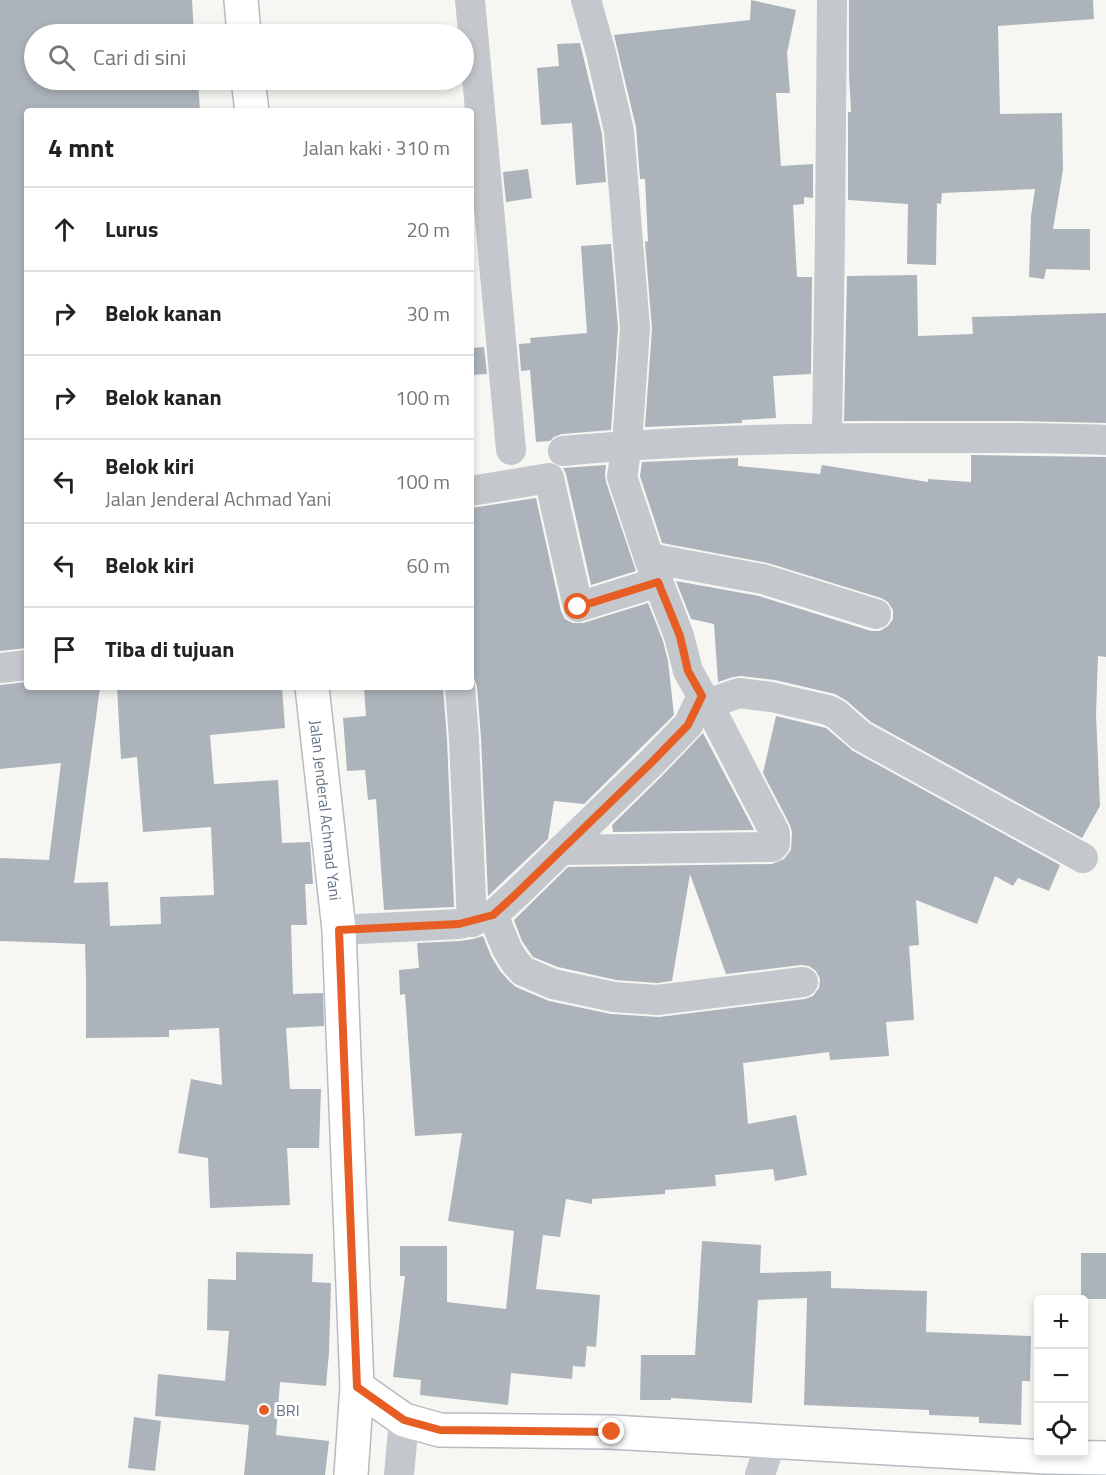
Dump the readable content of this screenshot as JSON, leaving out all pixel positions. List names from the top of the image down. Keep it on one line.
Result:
{"streets":{"main road":["Jalan Jenderal Achmad Yani"]},"places":["BRI"],"page":{"search":"Cari di sini","heading":["4 mnt","Jalan kaki · 310 m"],"list":[["Lurus","20 m"],["Belok kanan","30 m"],["Belok kanan","100 m"],["Belok kiri","Jalan Jenderal Achmad Yani","100 m"],["Belok kiri","60 m"],"Tiba di tujuan"],"map_buttons":["+","−"]}}
